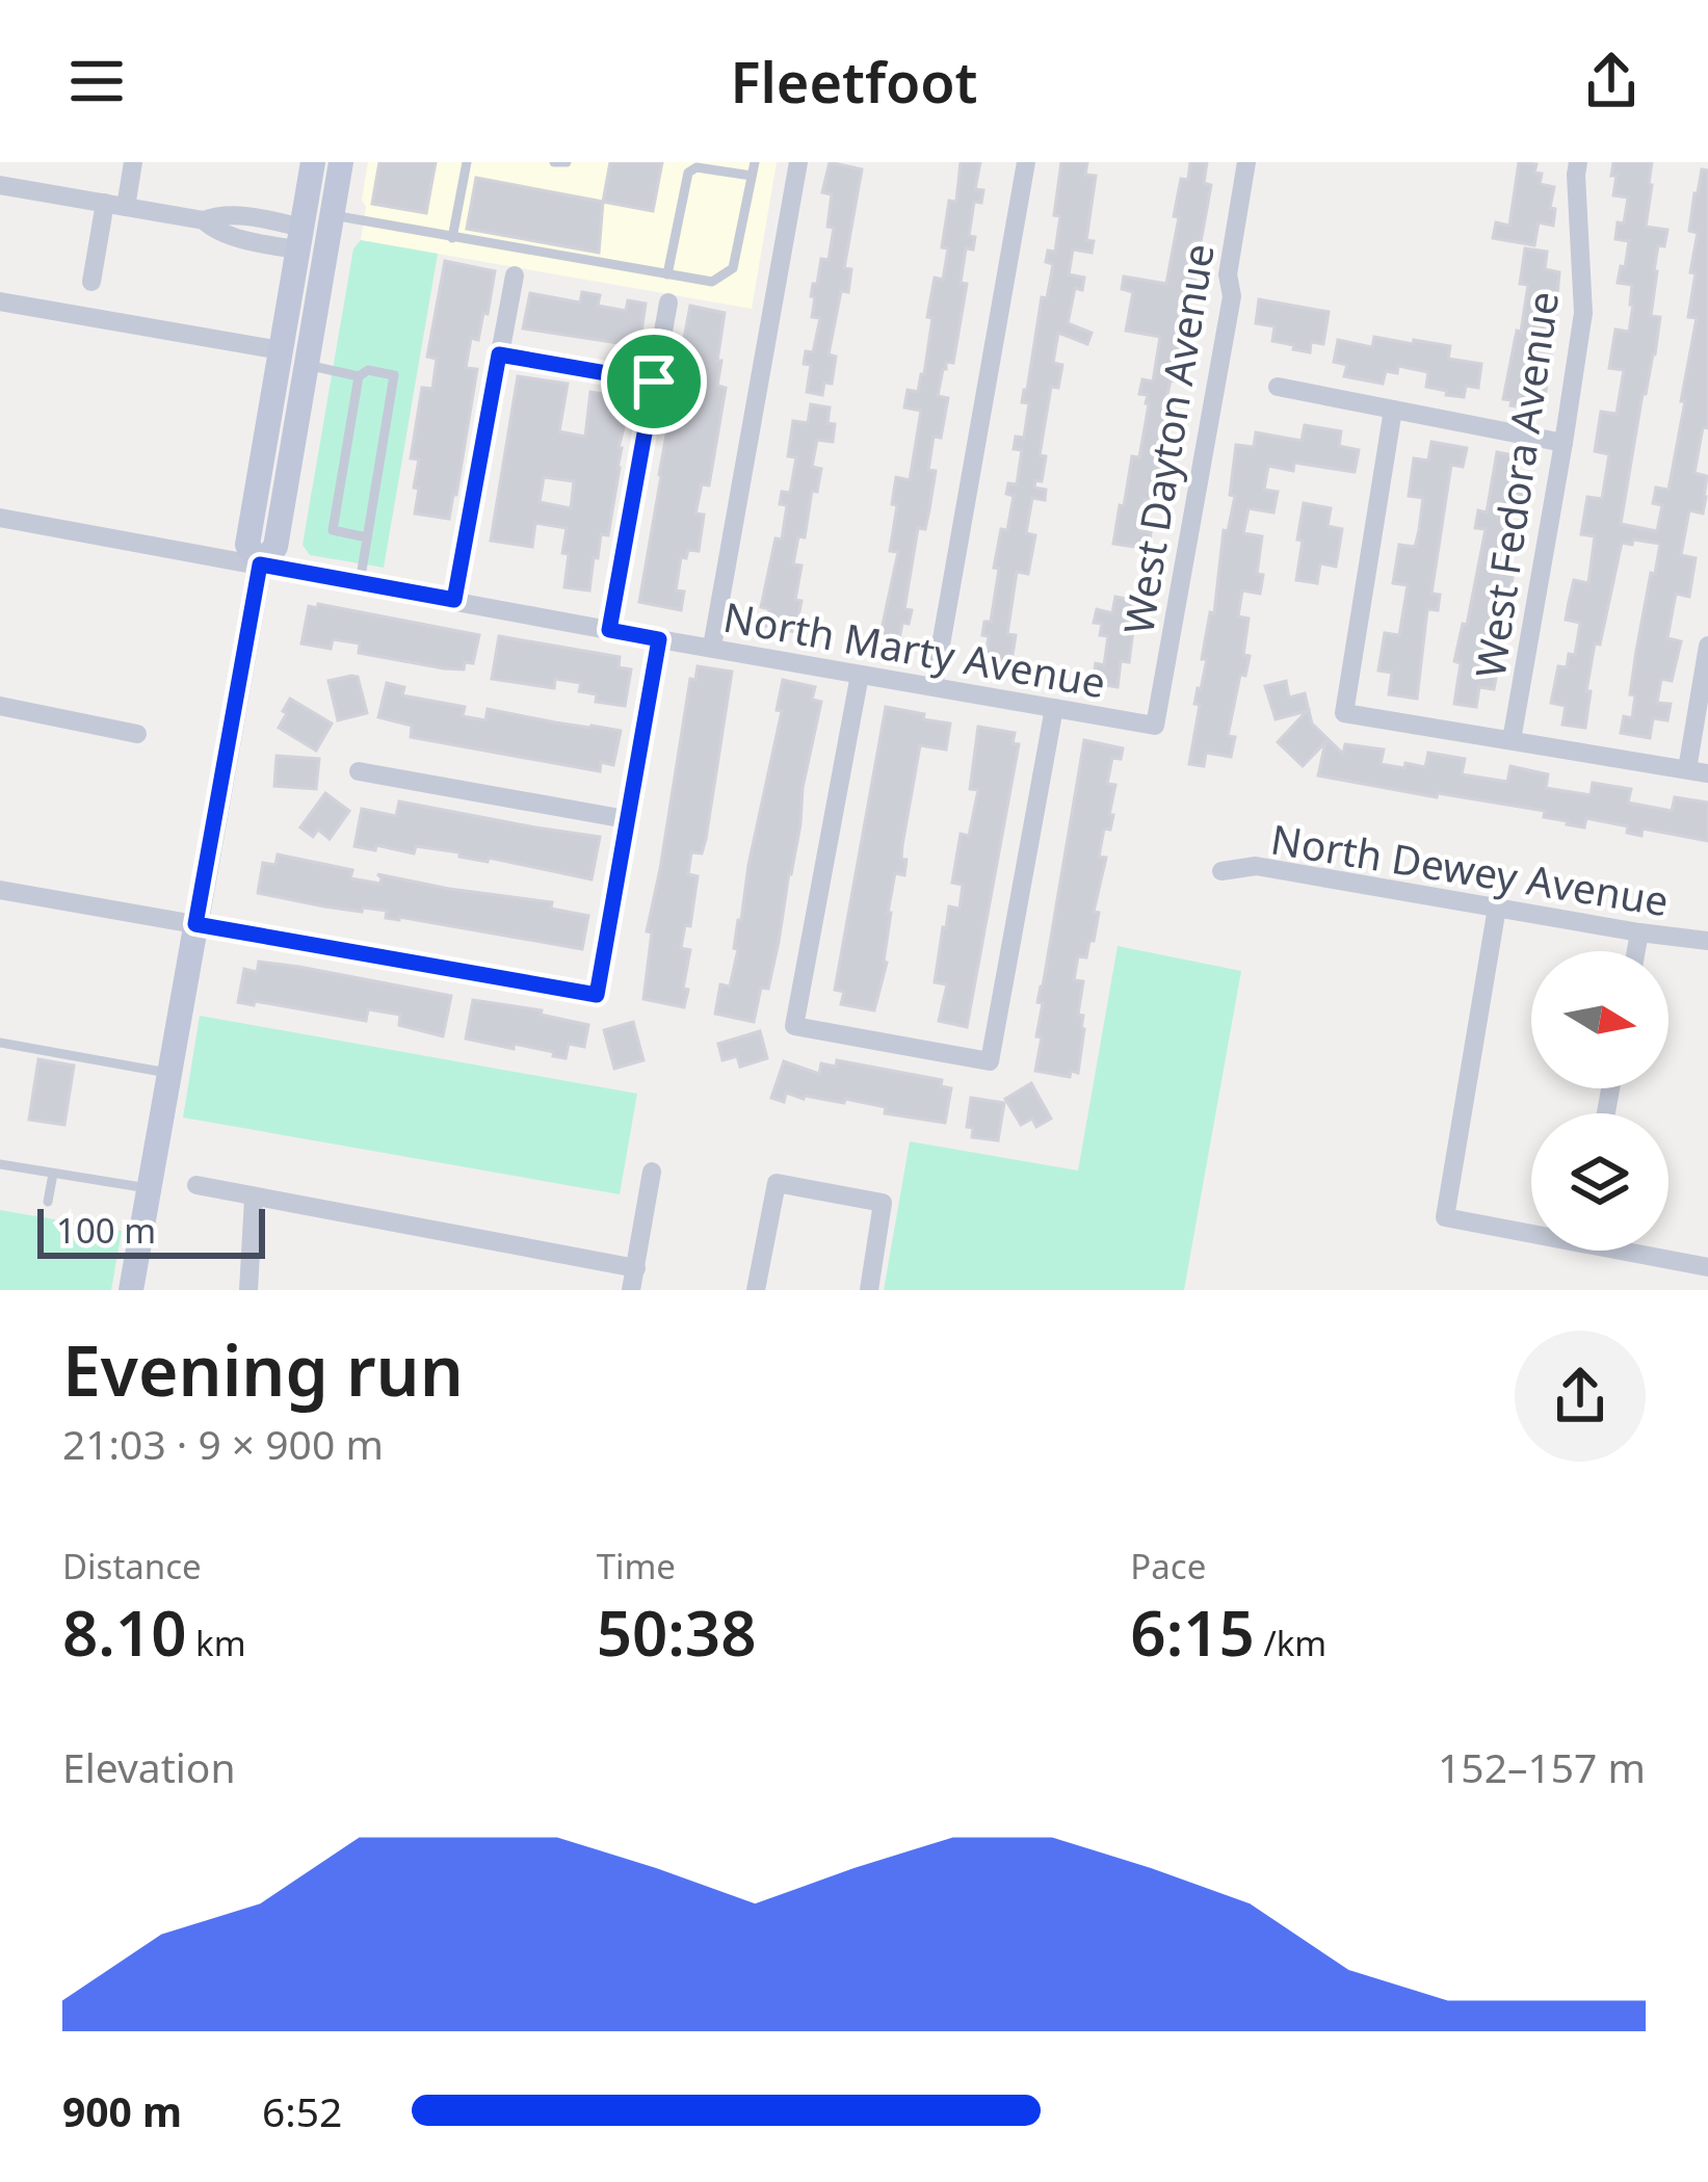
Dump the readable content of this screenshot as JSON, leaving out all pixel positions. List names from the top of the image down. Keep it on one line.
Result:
{"streets":{"street":["West Dayton Avenue","West Fedora Avenue","North Marty Avenue","North Dewey Avenue"]},"crossings":[["West Dayton Avenue","North Marty Avenue"]],"scale_bar":"100 m","north":"right","page":{"header":"Fleetfoot","scale":"100 m","heading":["Evening run","21:03 · 9 × 900 m"],"stats":[["Distance","8.10 km"],["Time","50:38"],["Pace","6:15 /km"]],"chart":["Elevation","152–157 m"],"list":[{"name":"900 m","note":"6:52"}]}}
